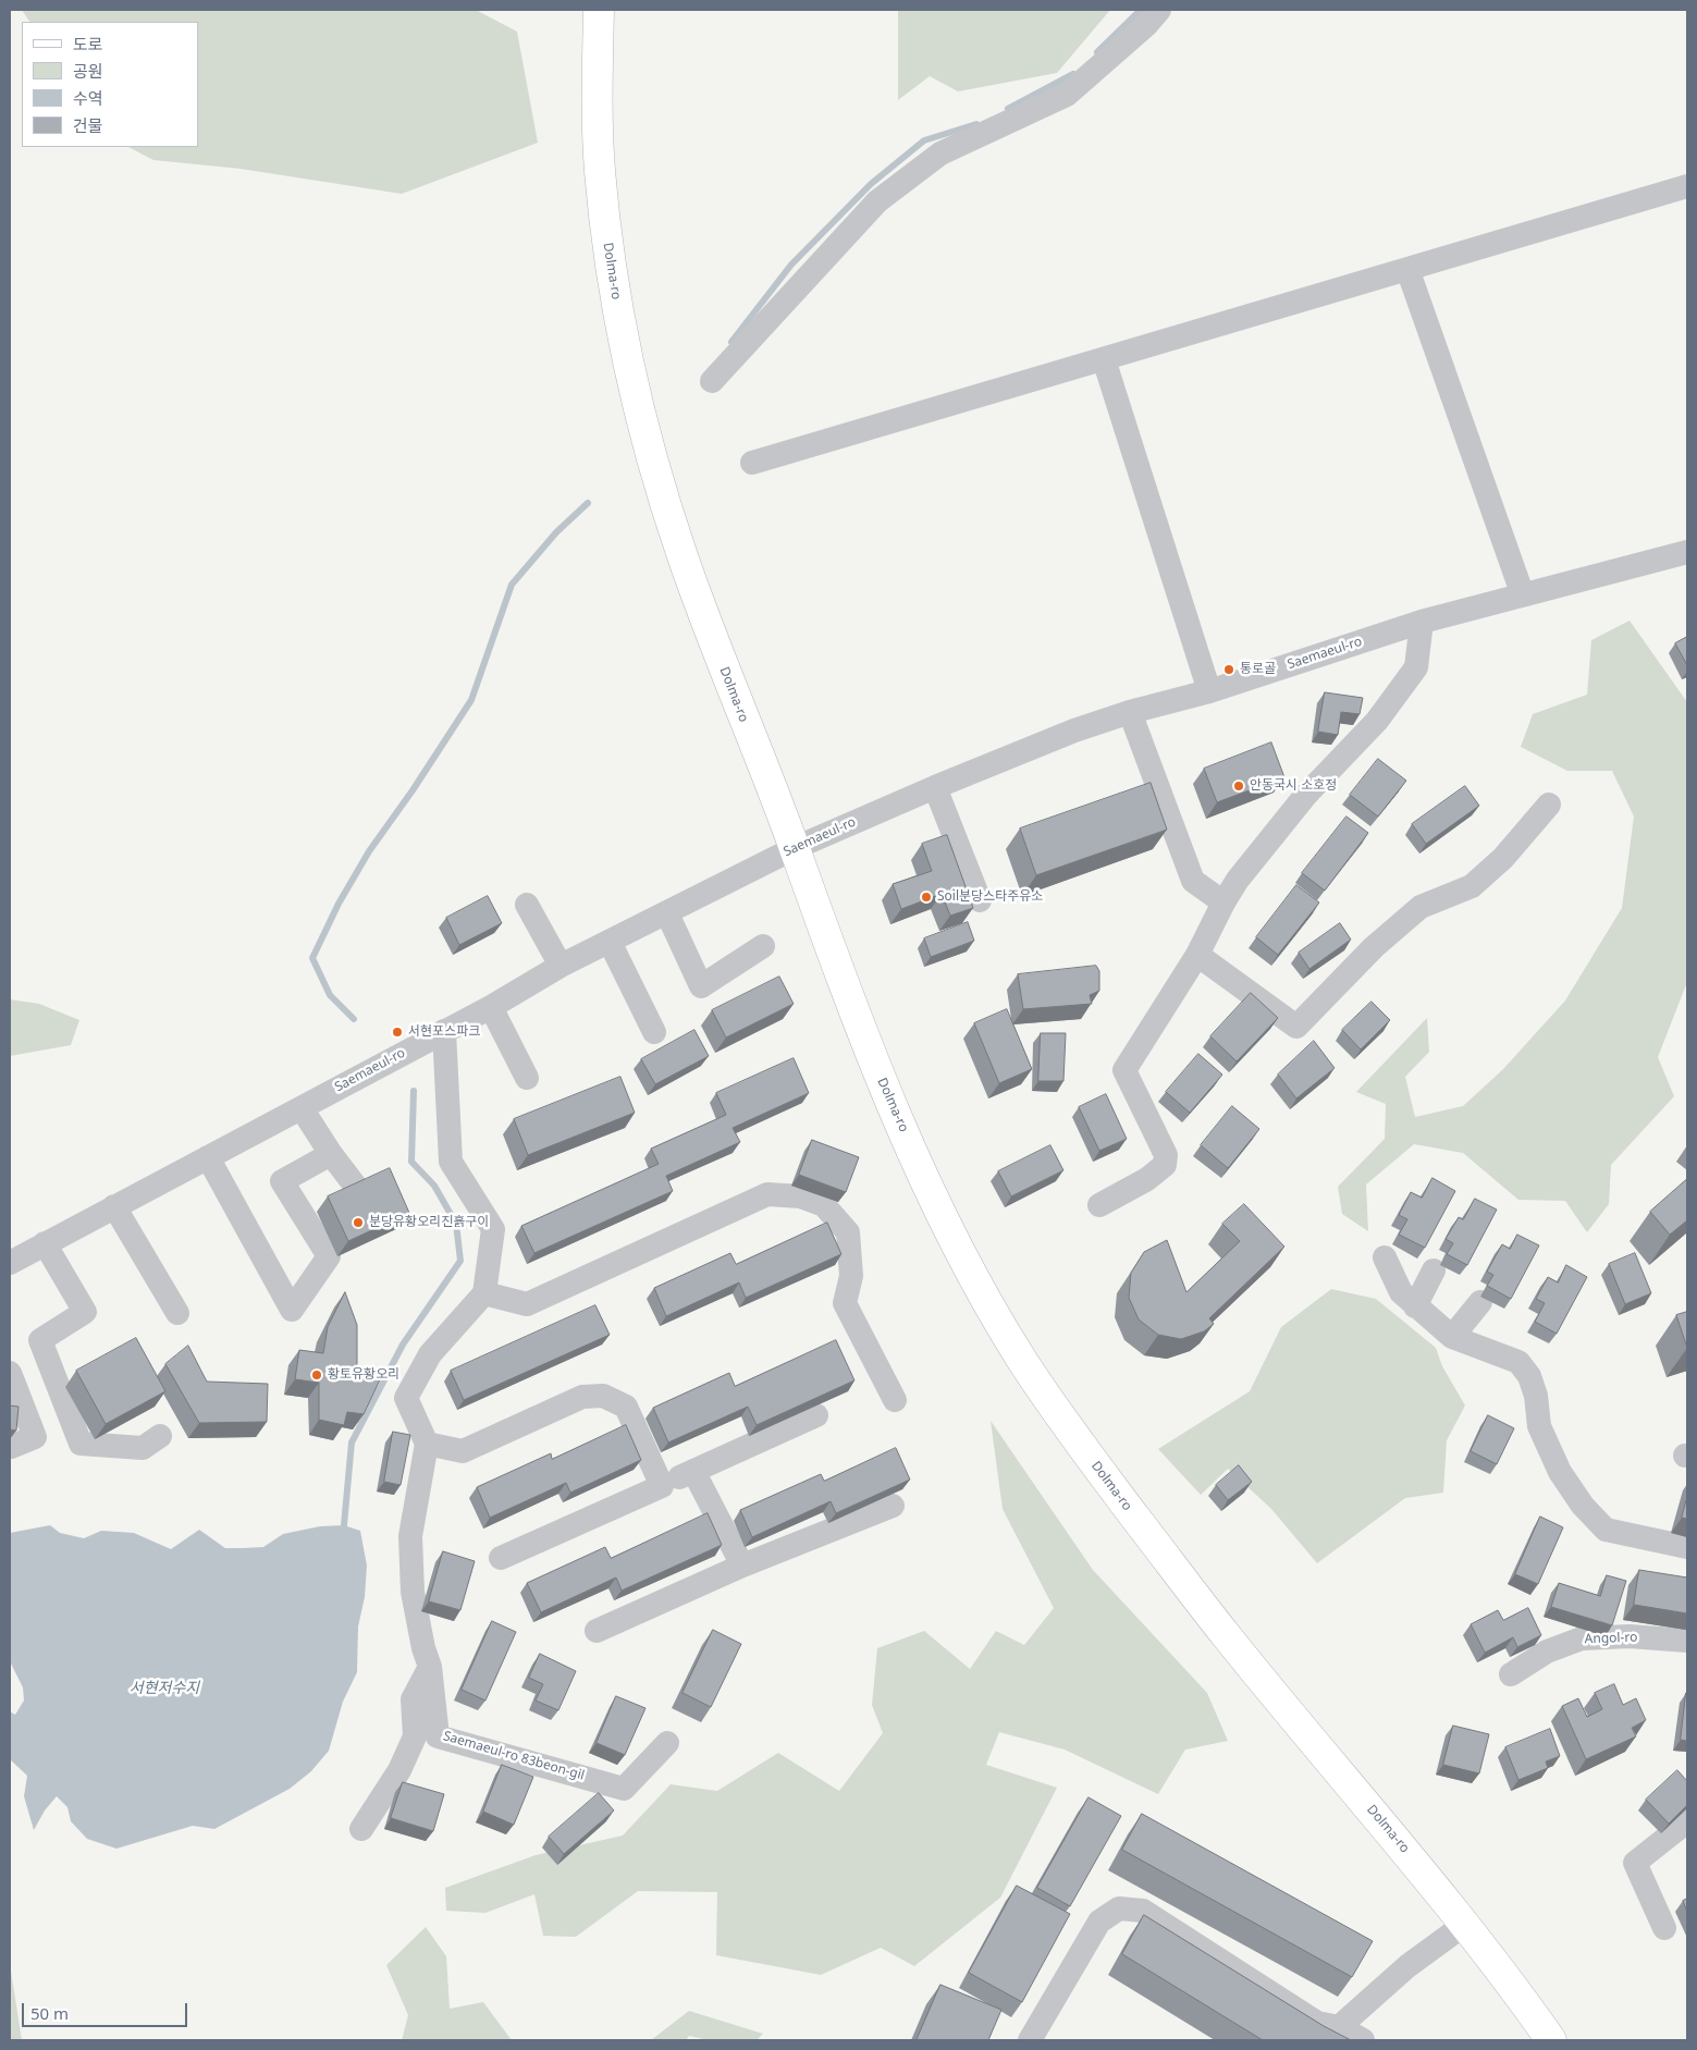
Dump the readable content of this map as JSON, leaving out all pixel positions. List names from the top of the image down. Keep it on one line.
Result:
{"streets":{"main road":["Dolma-ro"],"street":["Saemaeul-ro","Angol-ro","Saemaeul-ro 83beon-gil"]},"crossings":[["Dolma-ro","Saemaeul-ro"]],"water":["서현저수지"],"places":["통로골","안동국시 소호정","Soil분당스타주유소","서현포스파크","분당유황오리진흙구이","황토유황오리"],"legend":["도로","공원","수역","건물"],"scale_bar":"50 m"}
